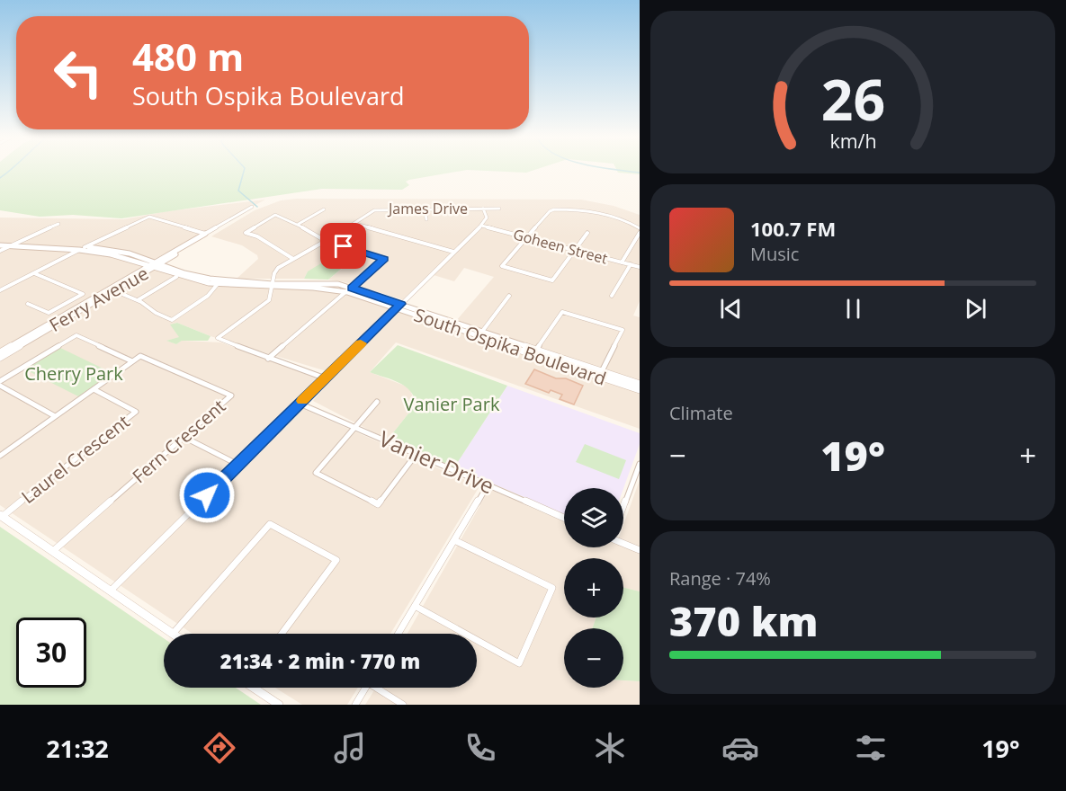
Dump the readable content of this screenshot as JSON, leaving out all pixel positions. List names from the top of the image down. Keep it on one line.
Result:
{"streets":{"main road":["Ferry Avenue","South Ospika Boulevard"],"street":["James Drive","Goheen Street","Fern Crescent","Laurel Crescent","Vanier Drive"]},"crossings":[["James Drive","South Ospika Boulevard"],["Ferry Avenue","South Ospika Boulevard"]],"parks":["Cherry Park","Vanier Park"],"page":{"turn":["480 m","South Ospika Boulevard"],"song":["100.7 FM","Music"],"tile":["Climate",["Range · 74%","370 km"]],"heat":["−","19°","+"],"map_buttons":["+","−"],"limit":"30","trip":"21:34 · 2 min · 770 m","tabs":["21:32","19°"],"gauge":["26","km/h"]}}
